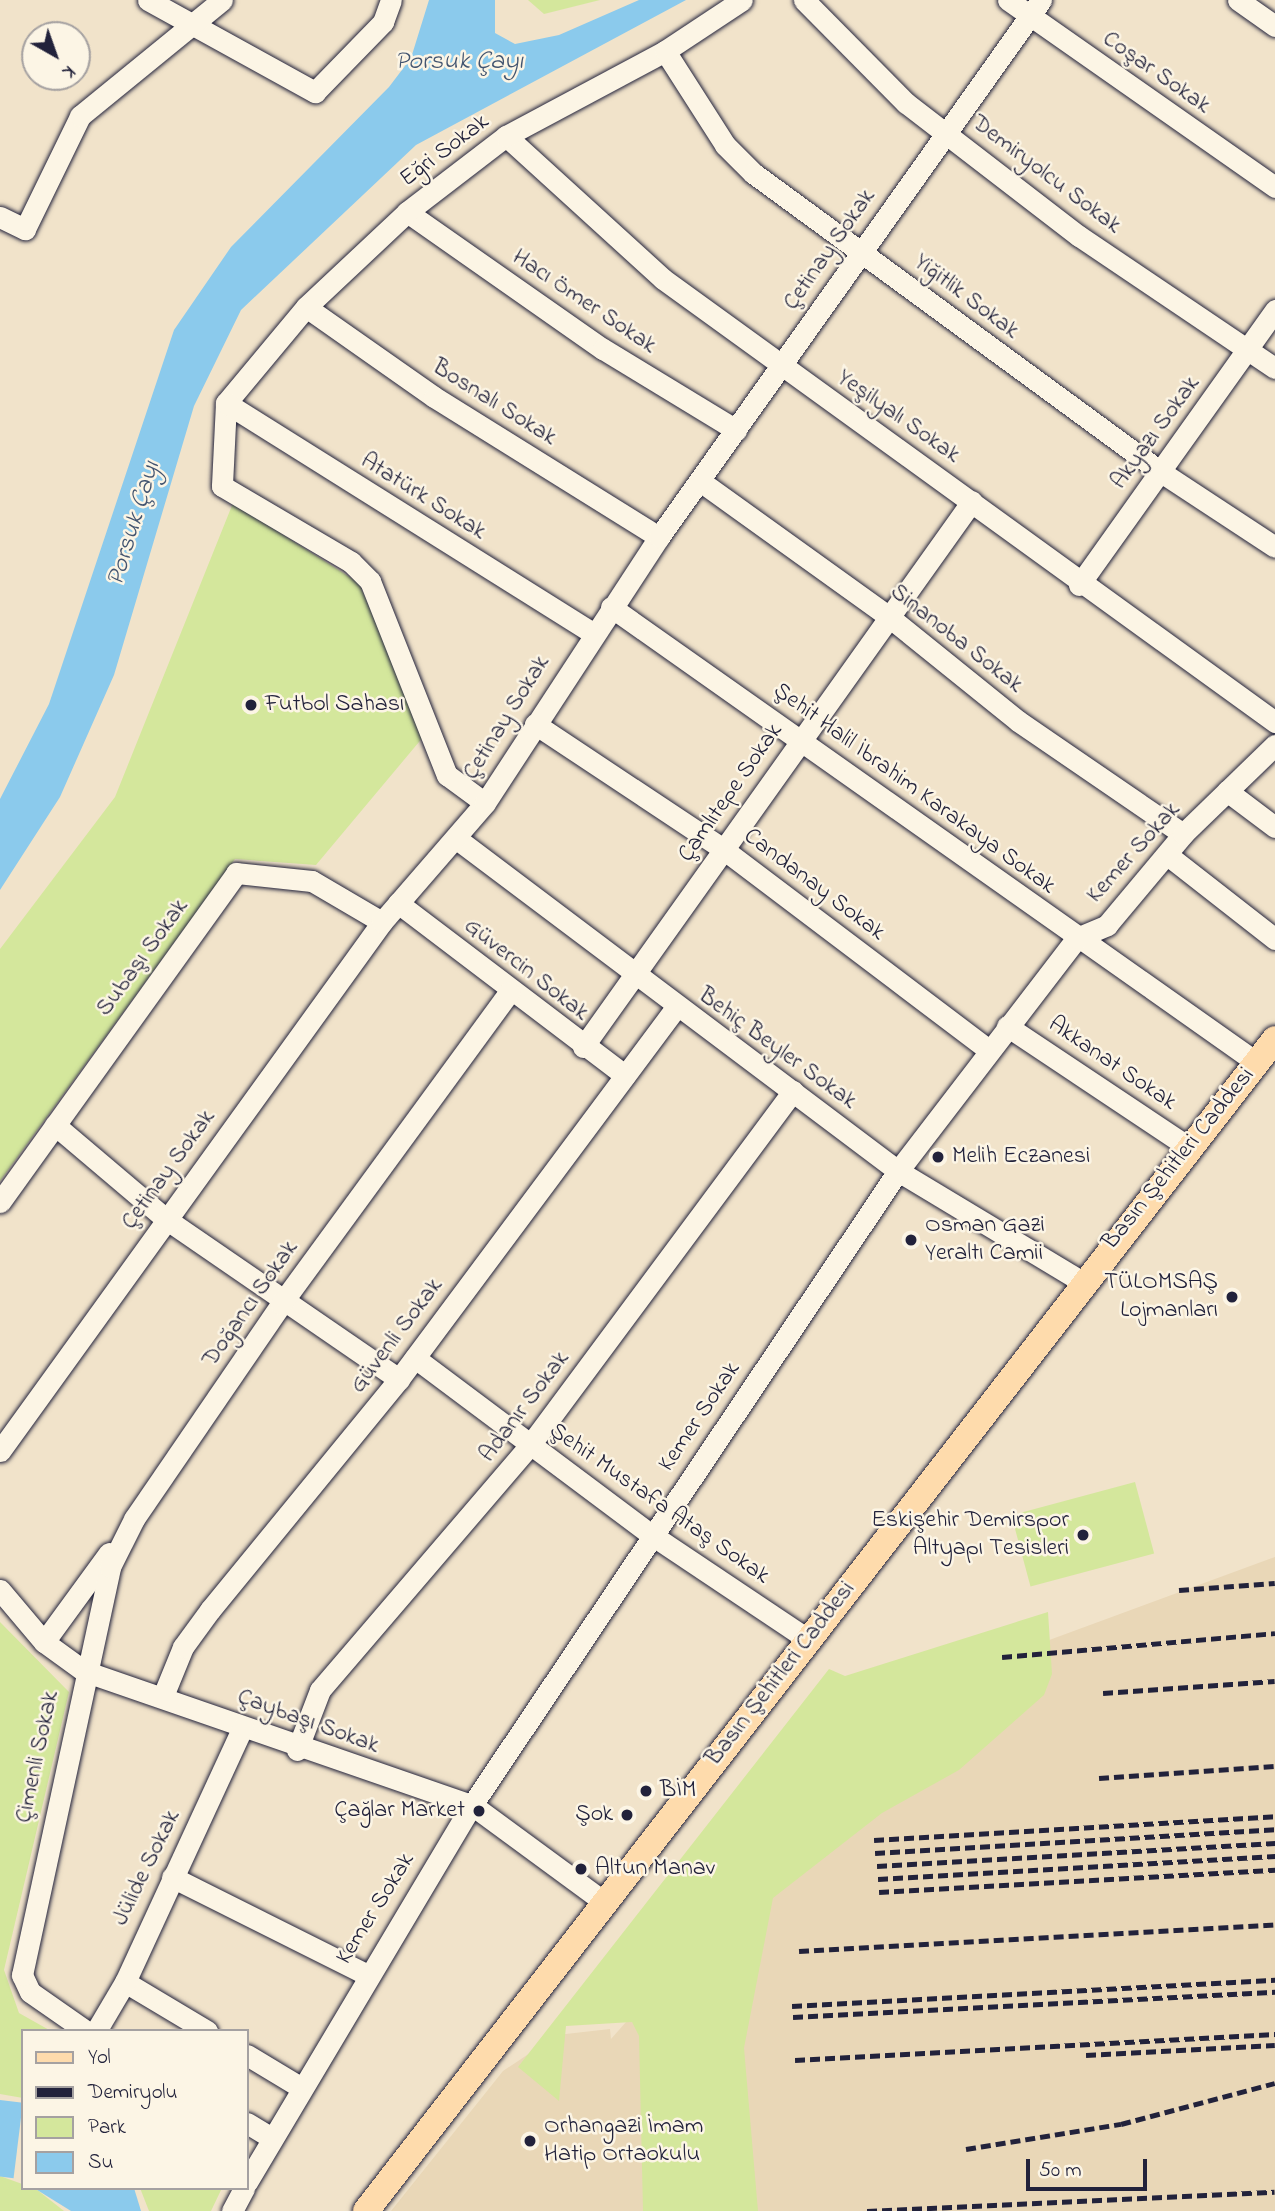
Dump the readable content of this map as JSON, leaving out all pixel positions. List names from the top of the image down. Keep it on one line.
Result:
{"streets":{"main road":["Basın Şehitleri Caddesi"],"street":["Coşar Sokak","Eğri Sokak","Demiryolcu Sokak","Çetinay Sokak","Yiğitlik Sokak","Hacı Ömer Sokak","Bosnalı Sokak","Yeşilyalı Sokak","Akyazı Sokak","Atatürk Sokak","Sinanoba Sokak","Şehit Halil İbrahim Karakaya Sokak","Çamlıtepe Sokak","Kemer Sokak","Candanay Sokak","Subaşı Sokak","Güvercin Sokak","Behiç Beyler Sokak","Akkanat Sokak","Doğancı Sokak","Güvenli Sokak","Adanır Sokak","Şehit Mustafa Ataş Sokak","Çaybaşı Sokak","Çimenli Sokak","Jülide Sokak"]},"crossings":[["Coşar Sokak","Çetinay Sokak"],["Eğri Sokak","Yiğitlik Sokak"],["Eğri Sokak","Hacı Ömer Sokak"],["Eğri Sokak","Bosnalı Sokak"],["Eğri Sokak","Yeşilyalı Sokak"],["Eğri Sokak","Atatürk Sokak"],["Demiryolcu Sokak","Çetinay Sokak"],["Demiryolcu Sokak","Akyazı Sokak"],["Çetinay Sokak","Yiğitlik Sokak"],["Çetinay Sokak","Hacı Ömer Sokak"],["Çetinay Sokak","Bosnalı Sokak"],["Çetinay Sokak","Yeşilyalı Sokak"],["Çetinay Sokak","Atatürk Sokak"],["Çetinay Sokak","Sinanoba Sokak"],["Çetinay Sokak","Şehit Halil İbrahim Karakaya Sokak"],["Çetinay Sokak","Candanay Sokak"],["Çetinay Sokak","Subaşı Sokak"],["Çetinay Sokak","Güvercin Sokak"],["Çetinay Sokak","Behiç Beyler Sokak"],["Yiğitlik Sokak","Akyazı Sokak"],["Yeşilyalı Sokak","Akyazı Sokak"],["Yeşilyalı Sokak","Çamlıtepe Sokak"],["Sinanoba Sokak","Çamlıtepe Sokak"],["Sinanoba Sokak","Kemer Sokak"],["Şehit Halil İbrahim Karakaya Sokak","Çamlıtepe Sokak"],["Şehit Halil İbrahim Karakaya Sokak","Kemer Sokak"],["Şehit Halil İbrahim Karakaya Sokak","Basın Şehitleri Caddesi"],["Çamlıtepe Sokak","Candanay Sokak"],["Çamlıtepe Sokak","Güvercin Sokak"],["Çamlıtepe Sokak","Behiç Beyler Sokak"],["Kemer Sokak","Candanay Sokak"],["Kemer Sokak","Behiç Beyler Sokak"],["Kemer Sokak","Akkanat Sokak"],["Kemer Sokak","Şehit Mustafa Ataş Sokak"],["Kemer Sokak","Çaybaşı Sokak"],["Güvercin Sokak","Doğancı Sokak"],["Güvercin Sokak","Güvenli Sokak"],["Behiç Beyler Sokak","Basın Şehitleri Caddesi"],["Behiç Beyler Sokak","Güvenli Sokak"],["Behiç Beyler Sokak","Adanır Sokak"],["Akkanat Sokak","Basın Şehitleri Caddesi"],["Basın Şehitleri Caddesi","Şehit Mustafa Ataş Sokak"],["Basın Şehitleri Caddesi","Çaybaşı Sokak"],["Doğancı Sokak","Çaybaşı Sokak"],["Doğancı Sokak","Çimenli Sokak"],["Güvenli Sokak","Şehit Mustafa Ataş Sokak"],["Güvenli Sokak","Çaybaşı Sokak"],["Adanır Sokak","Şehit Mustafa Ataş Sokak"],["Adanır Sokak","Çaybaşı Sokak"],["Çaybaşı Sokak","Çimenli Sokak"],["Çaybaşı Sokak","Jülide Sokak"]],"water":["Porsuk Çayı"],"places":["Futbol Sahası","Melih Eczanesi","Osman Gazi Yeraltı Camii","TÜLOMSAŞ Lojmanları","Eskişehir Demirspor Altyapı Tesisleri","BİM","Çağlar Market","Şok","Altun Manav","Orhangazi İmam Hatip Ortaokulu"],"legend":["Yol","Demiryolu","Park","Su"],"scale_bar":"50 m","north":"bottom right"}
